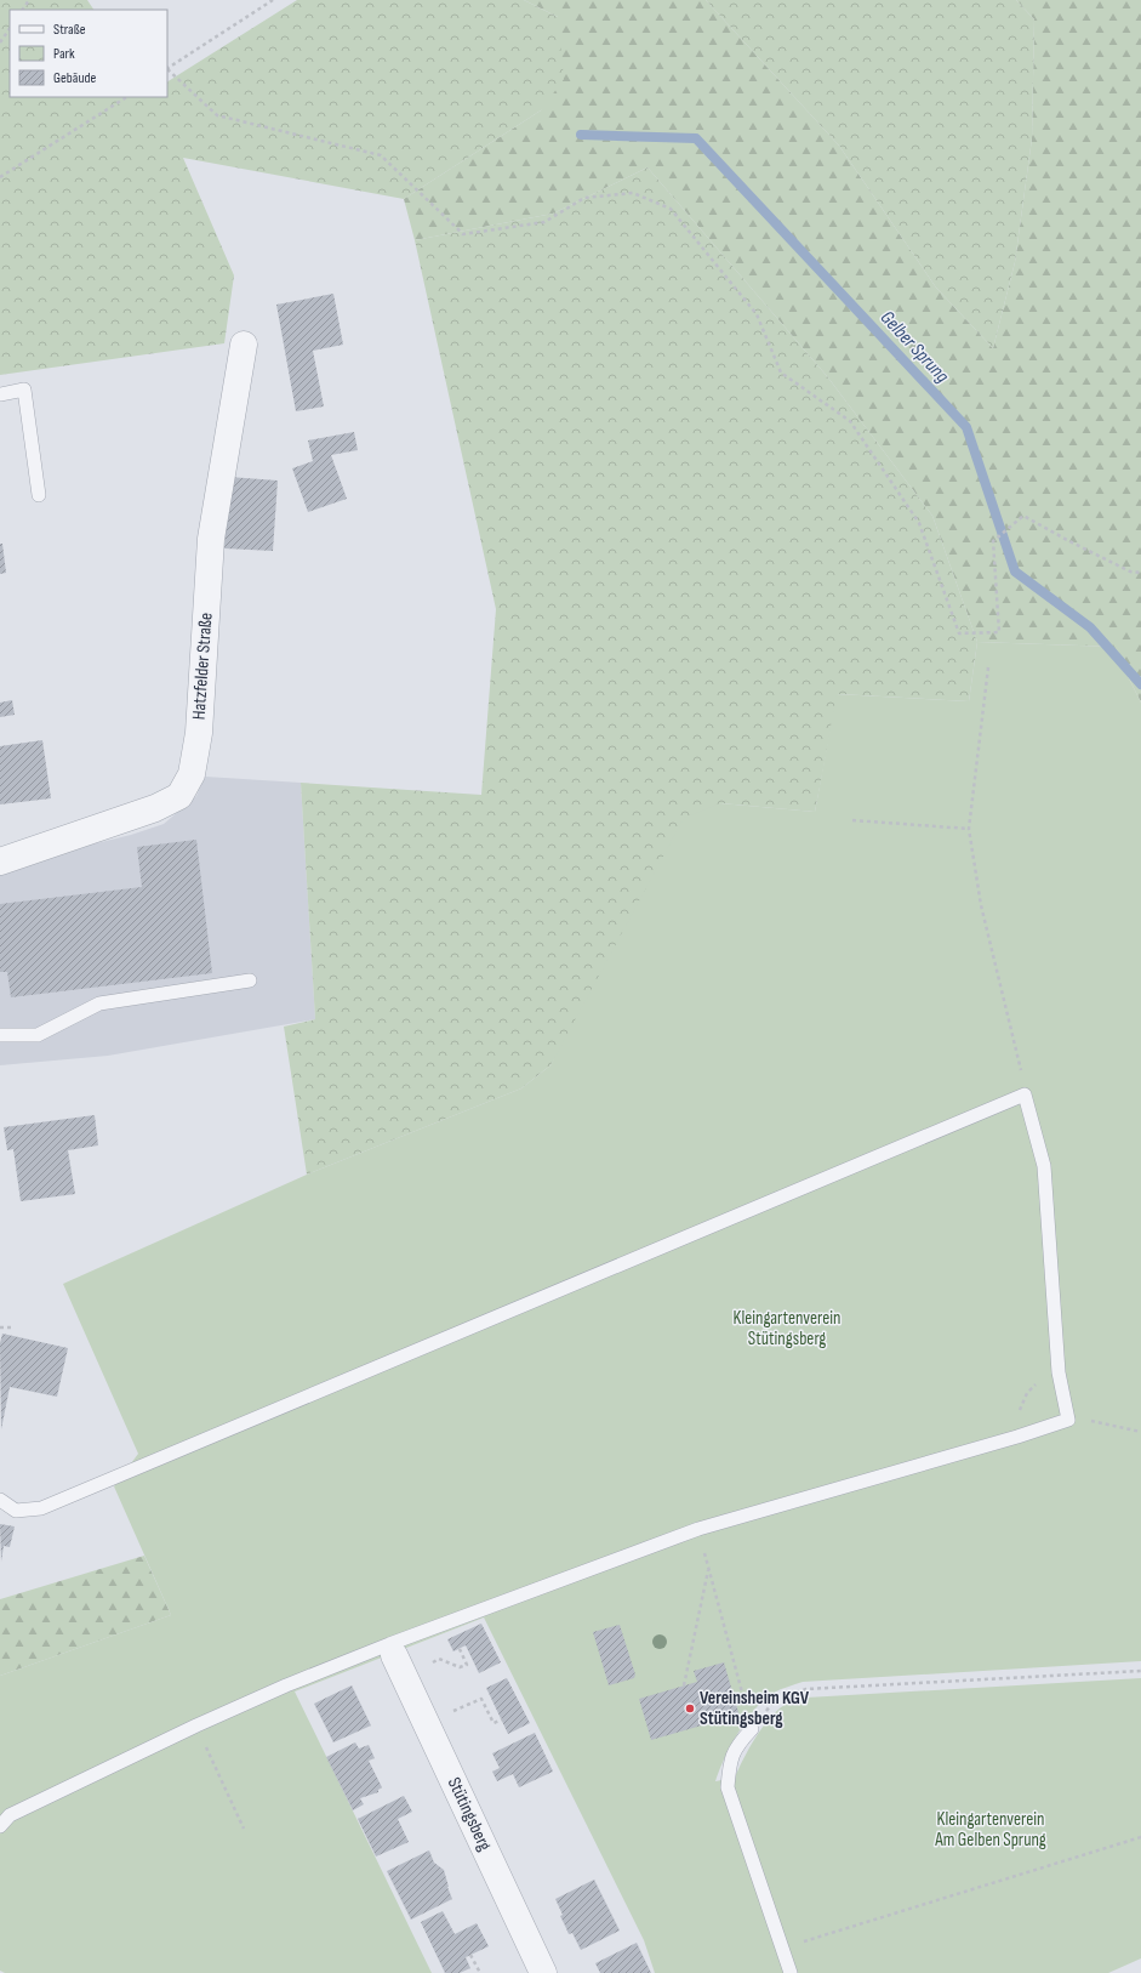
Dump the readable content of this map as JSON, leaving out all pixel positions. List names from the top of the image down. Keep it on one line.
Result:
{"streets":{"street":["Hatzfelder Straße","Stütingsberg"]},"water":["Gelber Sprung"],"parks":["Kleingartenverein Stütingsberg","Kleingartenverein Am Gelben Sprung"],"places":["Vereinsheim KGV Stütingsberg"],"legend":["Straße","Park","Gebäude"]}
